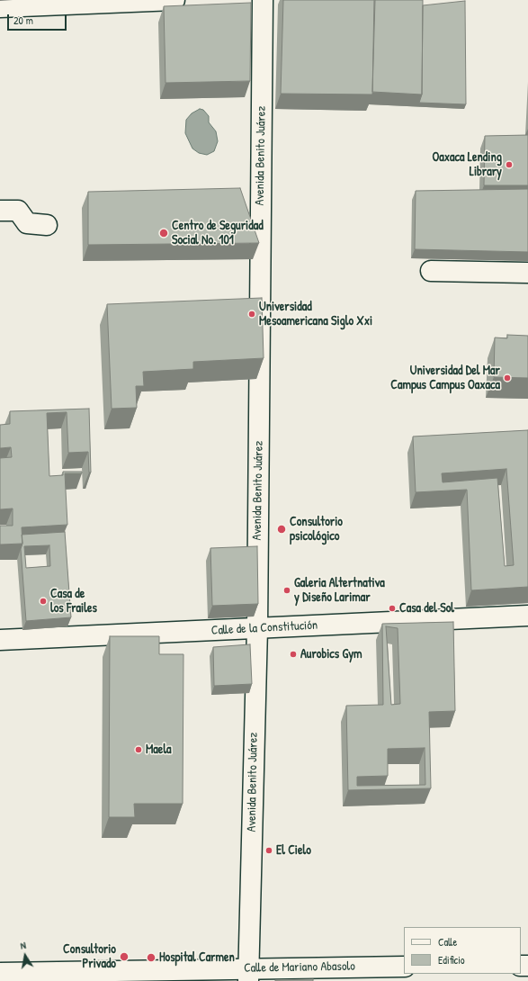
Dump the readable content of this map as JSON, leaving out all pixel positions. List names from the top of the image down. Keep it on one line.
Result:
{"streets":{"street":["Avenida Benito Juárez","Calle de la Constitución","Calle de Mariano Abasolo"]},"crossings":[["Avenida Benito Juárez","Calle de la Constitución"],["Avenida Benito Juárez","Calle de Mariano Abasolo"]],"places":["Oaxaca Lending Library","Centro de Seguridad Social No. 101","Universidad Mesoamericana Siglo Xxi","Universidad Del Mar Campus Campus Oaxaca","Consultorio psicológico","Galeria Altertnativa y Diseño Larimar","Casa de los Frailes","Casa del Sol","Aurobics Gym","Maela","El Cielo","Consultorio Privado","Hospital Carmen"],"legend":["Calle","Edificio"],"scale_bar":"20 m","north":"top"}
